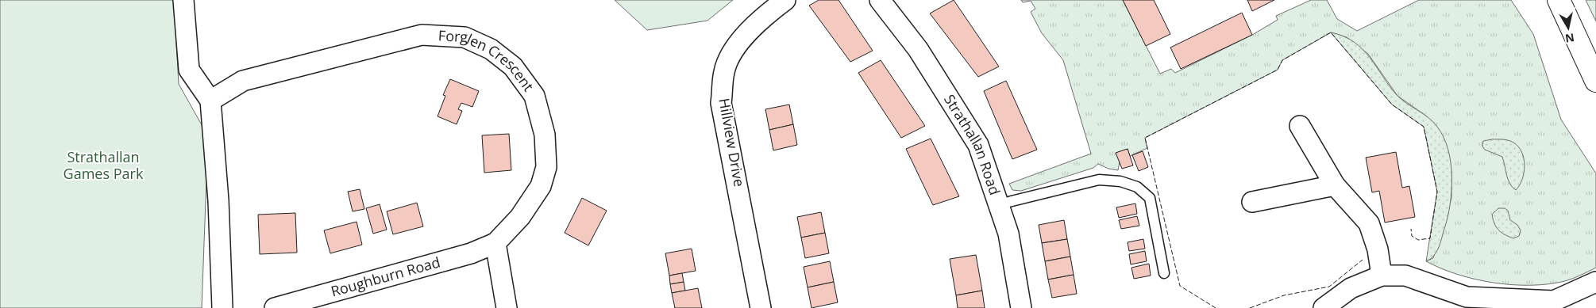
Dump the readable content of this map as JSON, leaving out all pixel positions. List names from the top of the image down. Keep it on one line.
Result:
{"streets":{"street":["Forglen Crescent","Hillview Drive","Strathallan Road","Roughburn Road"]},"crossings":[["Forglen Crescent","Roughburn Road"]],"parks":["Strathallan Games Park"],"north":"bottom"}
